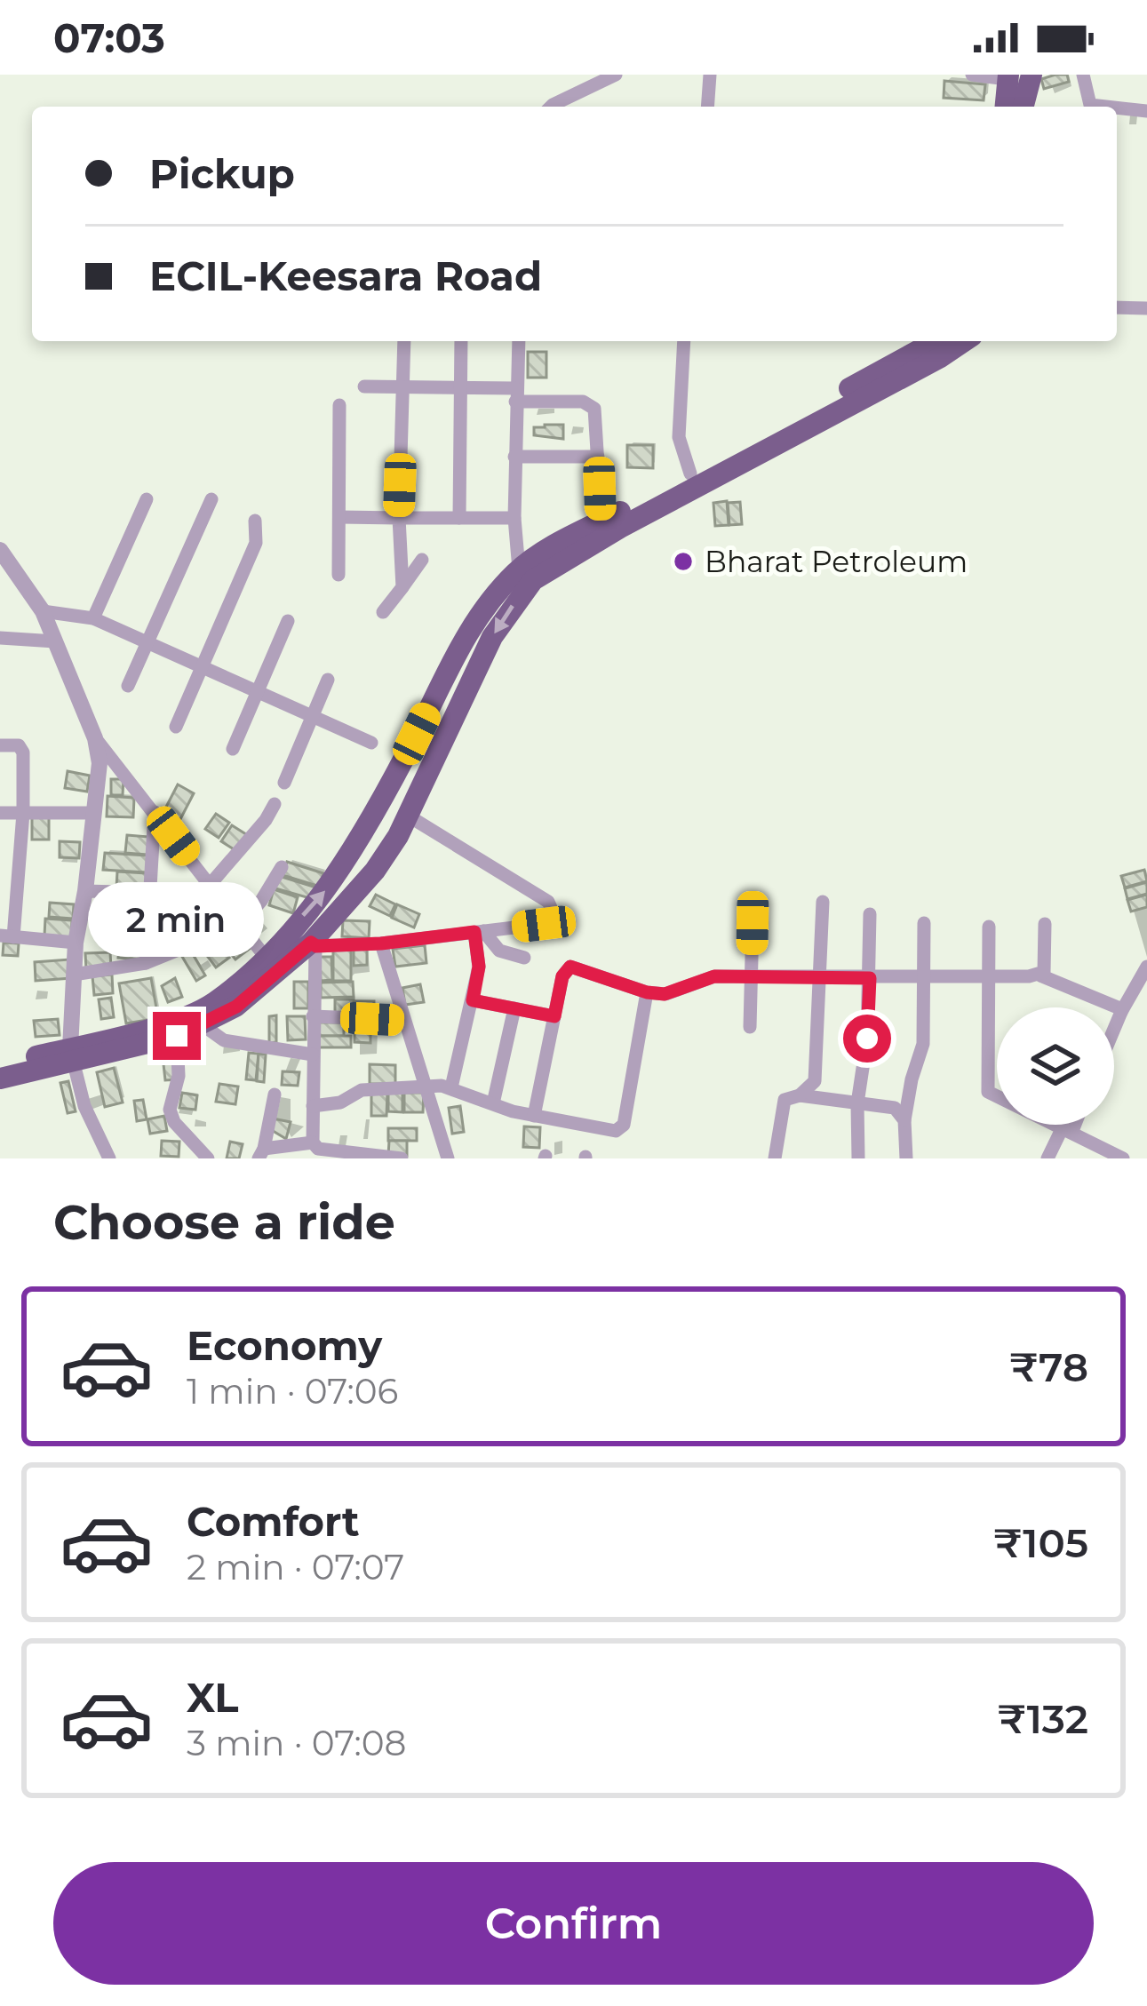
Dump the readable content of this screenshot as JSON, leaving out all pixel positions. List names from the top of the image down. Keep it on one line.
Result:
{"places":["Bharat Petroleum"],"page":{"status":"07:03","banner":["Pickup","ECIL-Keesara Road"],"bubble":"2 min","heading":"Choose a ride","list":[{"name":"Economy","note":"1 min · 07:06","value":"₹78"},{"name":"Comfort","note":"2 min · 07:07","value":"₹105"},{"name":"XL","note":"3 min · 07:08","value":"₹132"}],"buttons":"Confirm"}}
